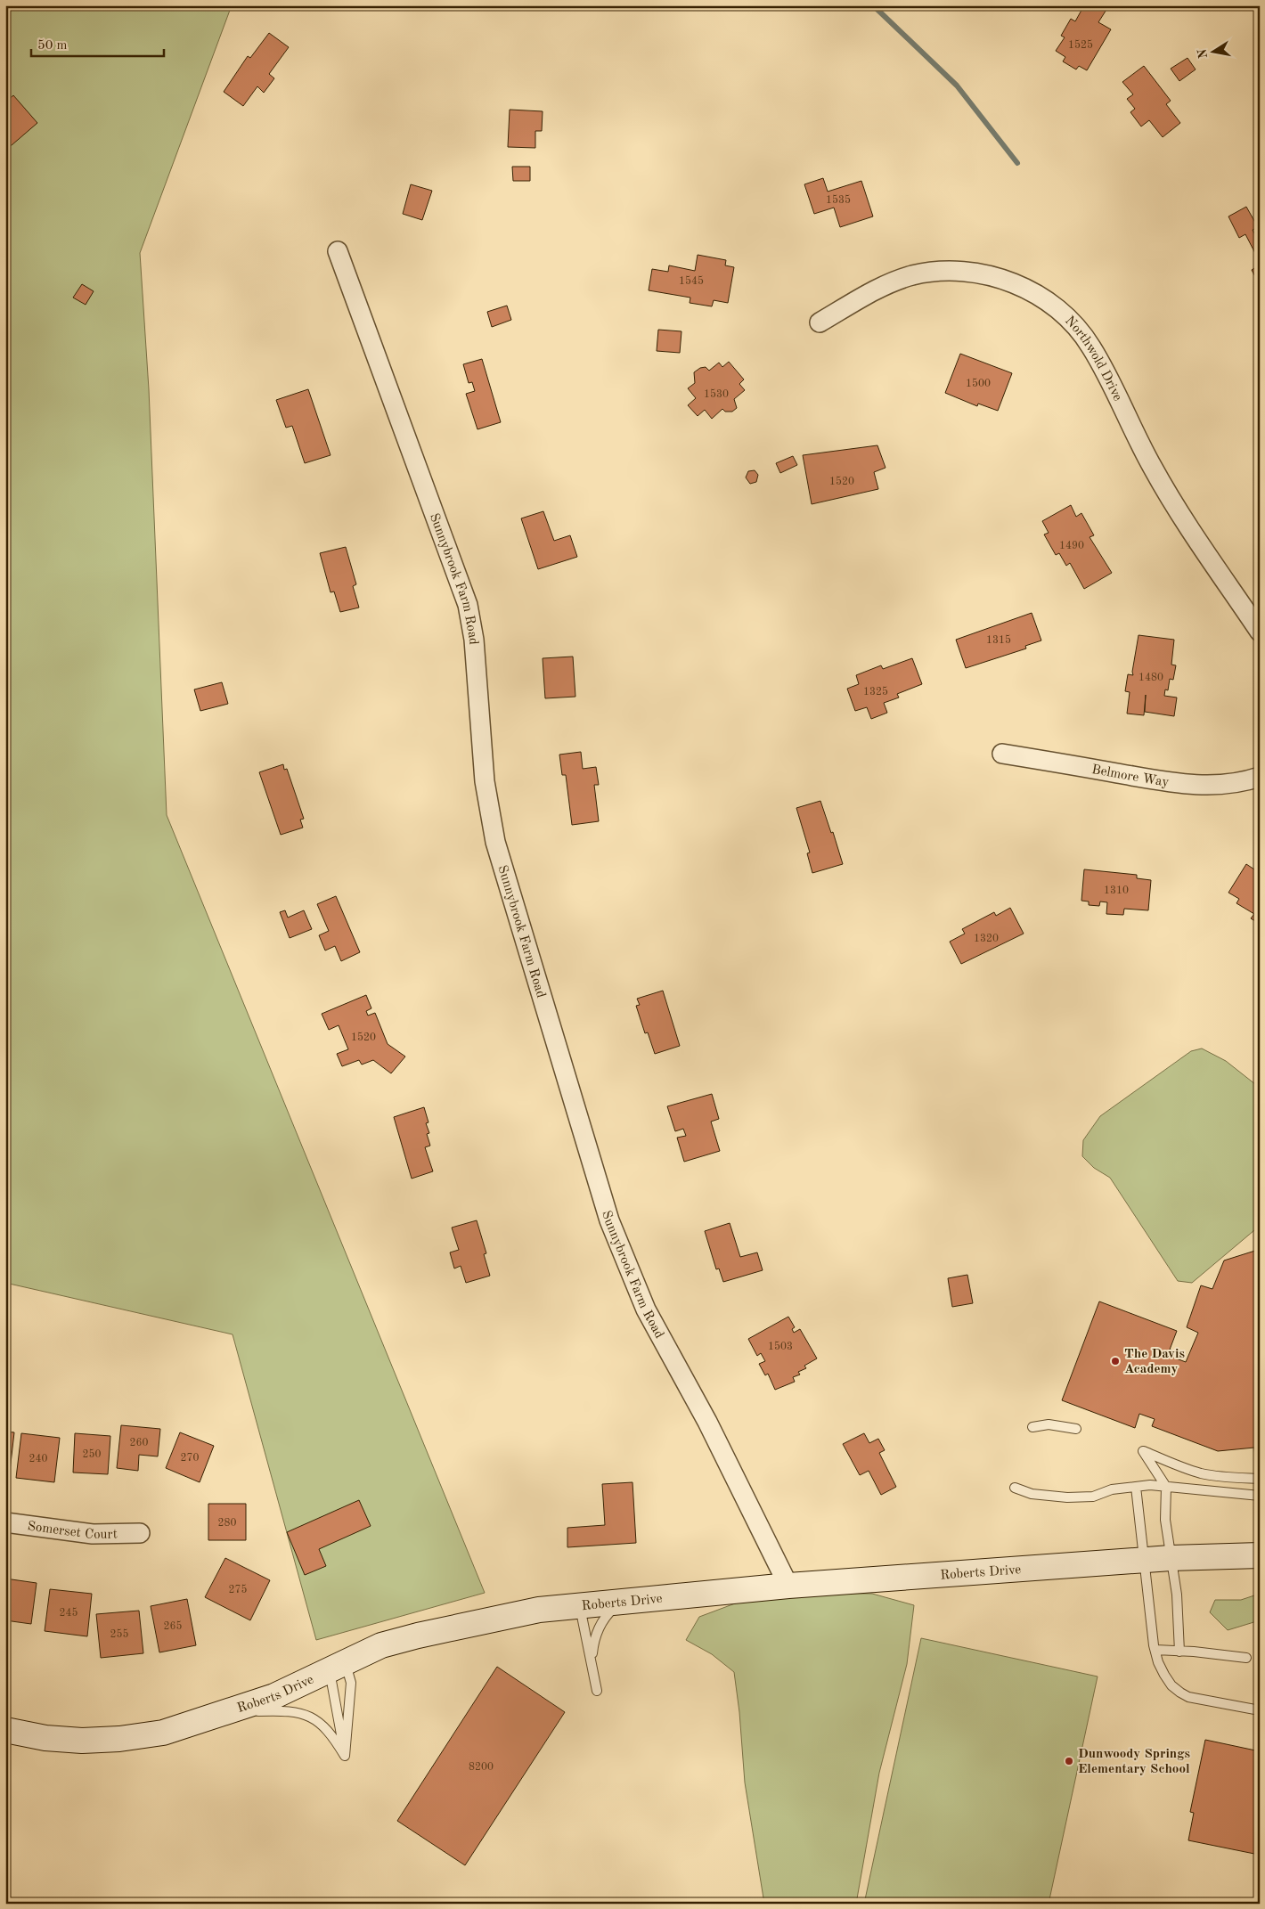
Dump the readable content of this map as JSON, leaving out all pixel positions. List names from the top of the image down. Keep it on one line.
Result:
{"streets":{"street":["Northwold Drive","Sunnybrook Farm Road","Belmore Way","Somerset Court","Roberts Drive"]},"crossings":[["Sunnybrook Farm Road","Roberts Drive"]],"places":["The Davis Academy","Dunwoody Springs Elementary School"],"house_numbers":["1525","1535","1545","1500","1530","1520","1490","1315","1480","1325","1310","1320","1520","1503","260","250","270","240","280","275","245","265","255","8200"],"scale_bar":"50 m","north":"left"}
